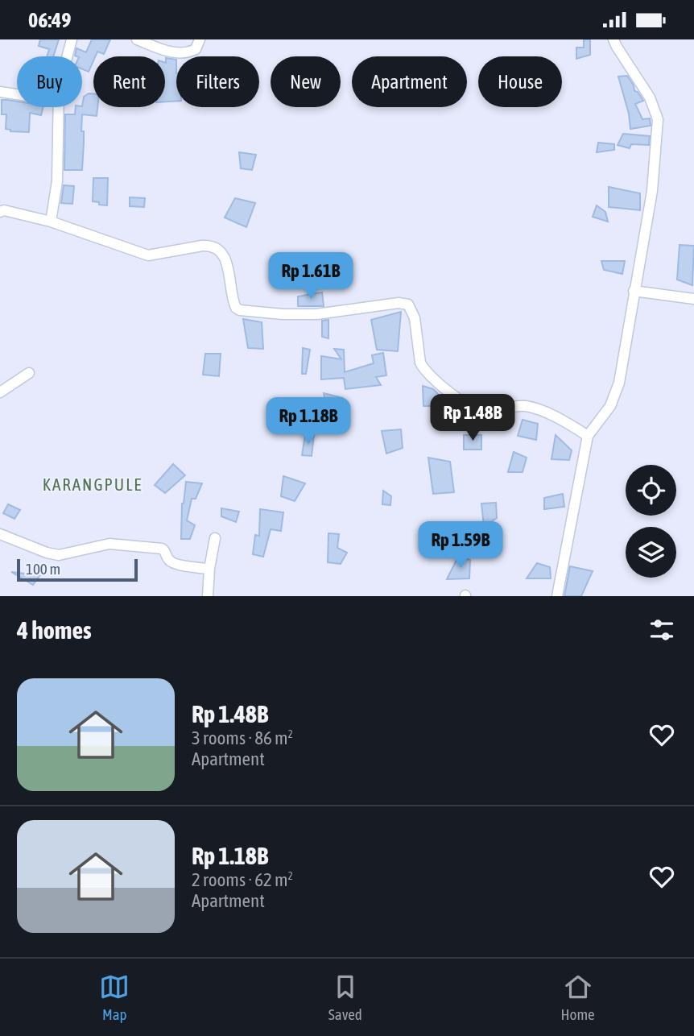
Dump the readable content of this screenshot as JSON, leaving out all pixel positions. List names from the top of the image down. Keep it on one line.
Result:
{"districts":["KARANGPULE"],"scale_bar":"100 m","page":{"status":"06:49","chip":["Buy","Rent","Filters","New","Apartment","House"],"price":["Rp 1.61B","Rp 1.48B","Rp 1.18B","Rp 1.59B"],"scale":"100 m","heading":"4 homes","list":[{"name":"Rp 1.48B","note":"3 rooms · 86 m² · Apartment"},{"name":"Rp 1.18B","note":"2 rooms · 62 m² · Apartment"}],"tabs":["Map","Saved","Home"]}}
